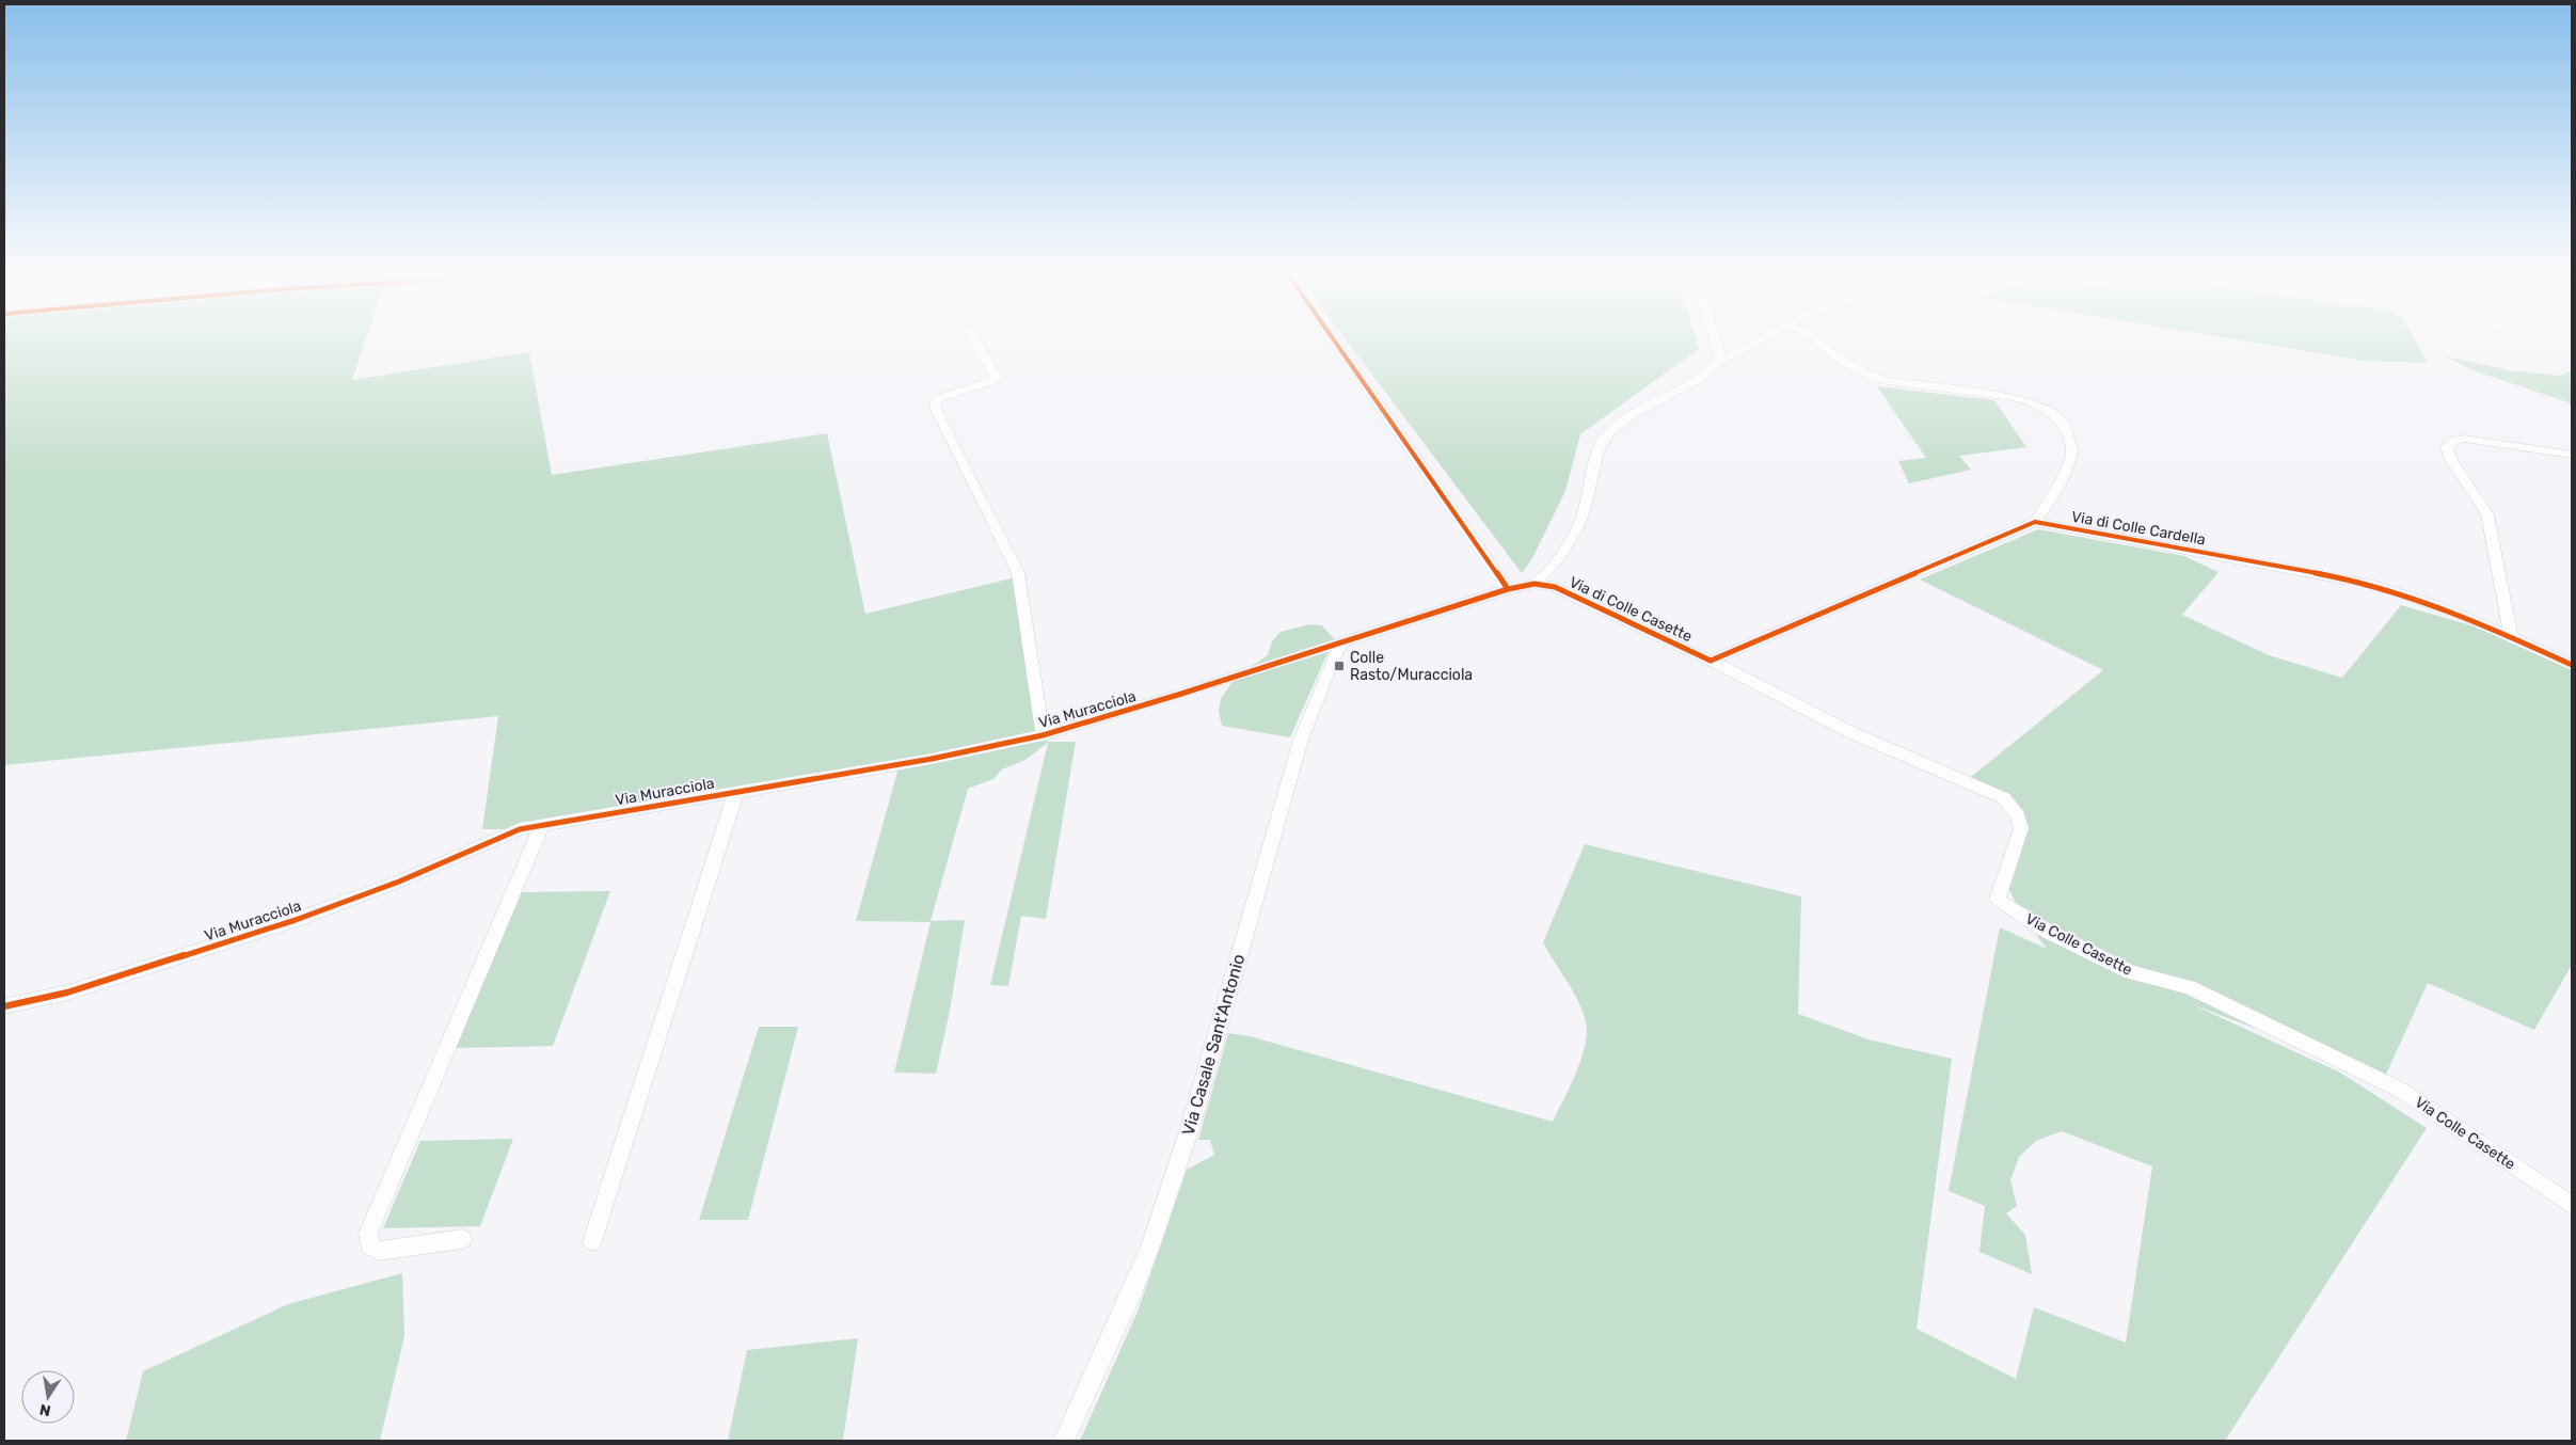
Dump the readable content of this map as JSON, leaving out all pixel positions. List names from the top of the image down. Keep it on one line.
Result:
{"streets":{"street":["Via di Colle Cardella","Via di Colle Casette","Via Muracciola","Via Colle Casette","Via Casale Sant'Antonio"]},"crossings":[["Via di Colle Casette","Via Muracciola"],["Via di Colle Casette","Via Colle Casette"],["Via Muracciola","Via Casale Sant'Antonio"]],"places":{"transit":["Colle Rasto/Muracciola"]},"north":"bottom"}
